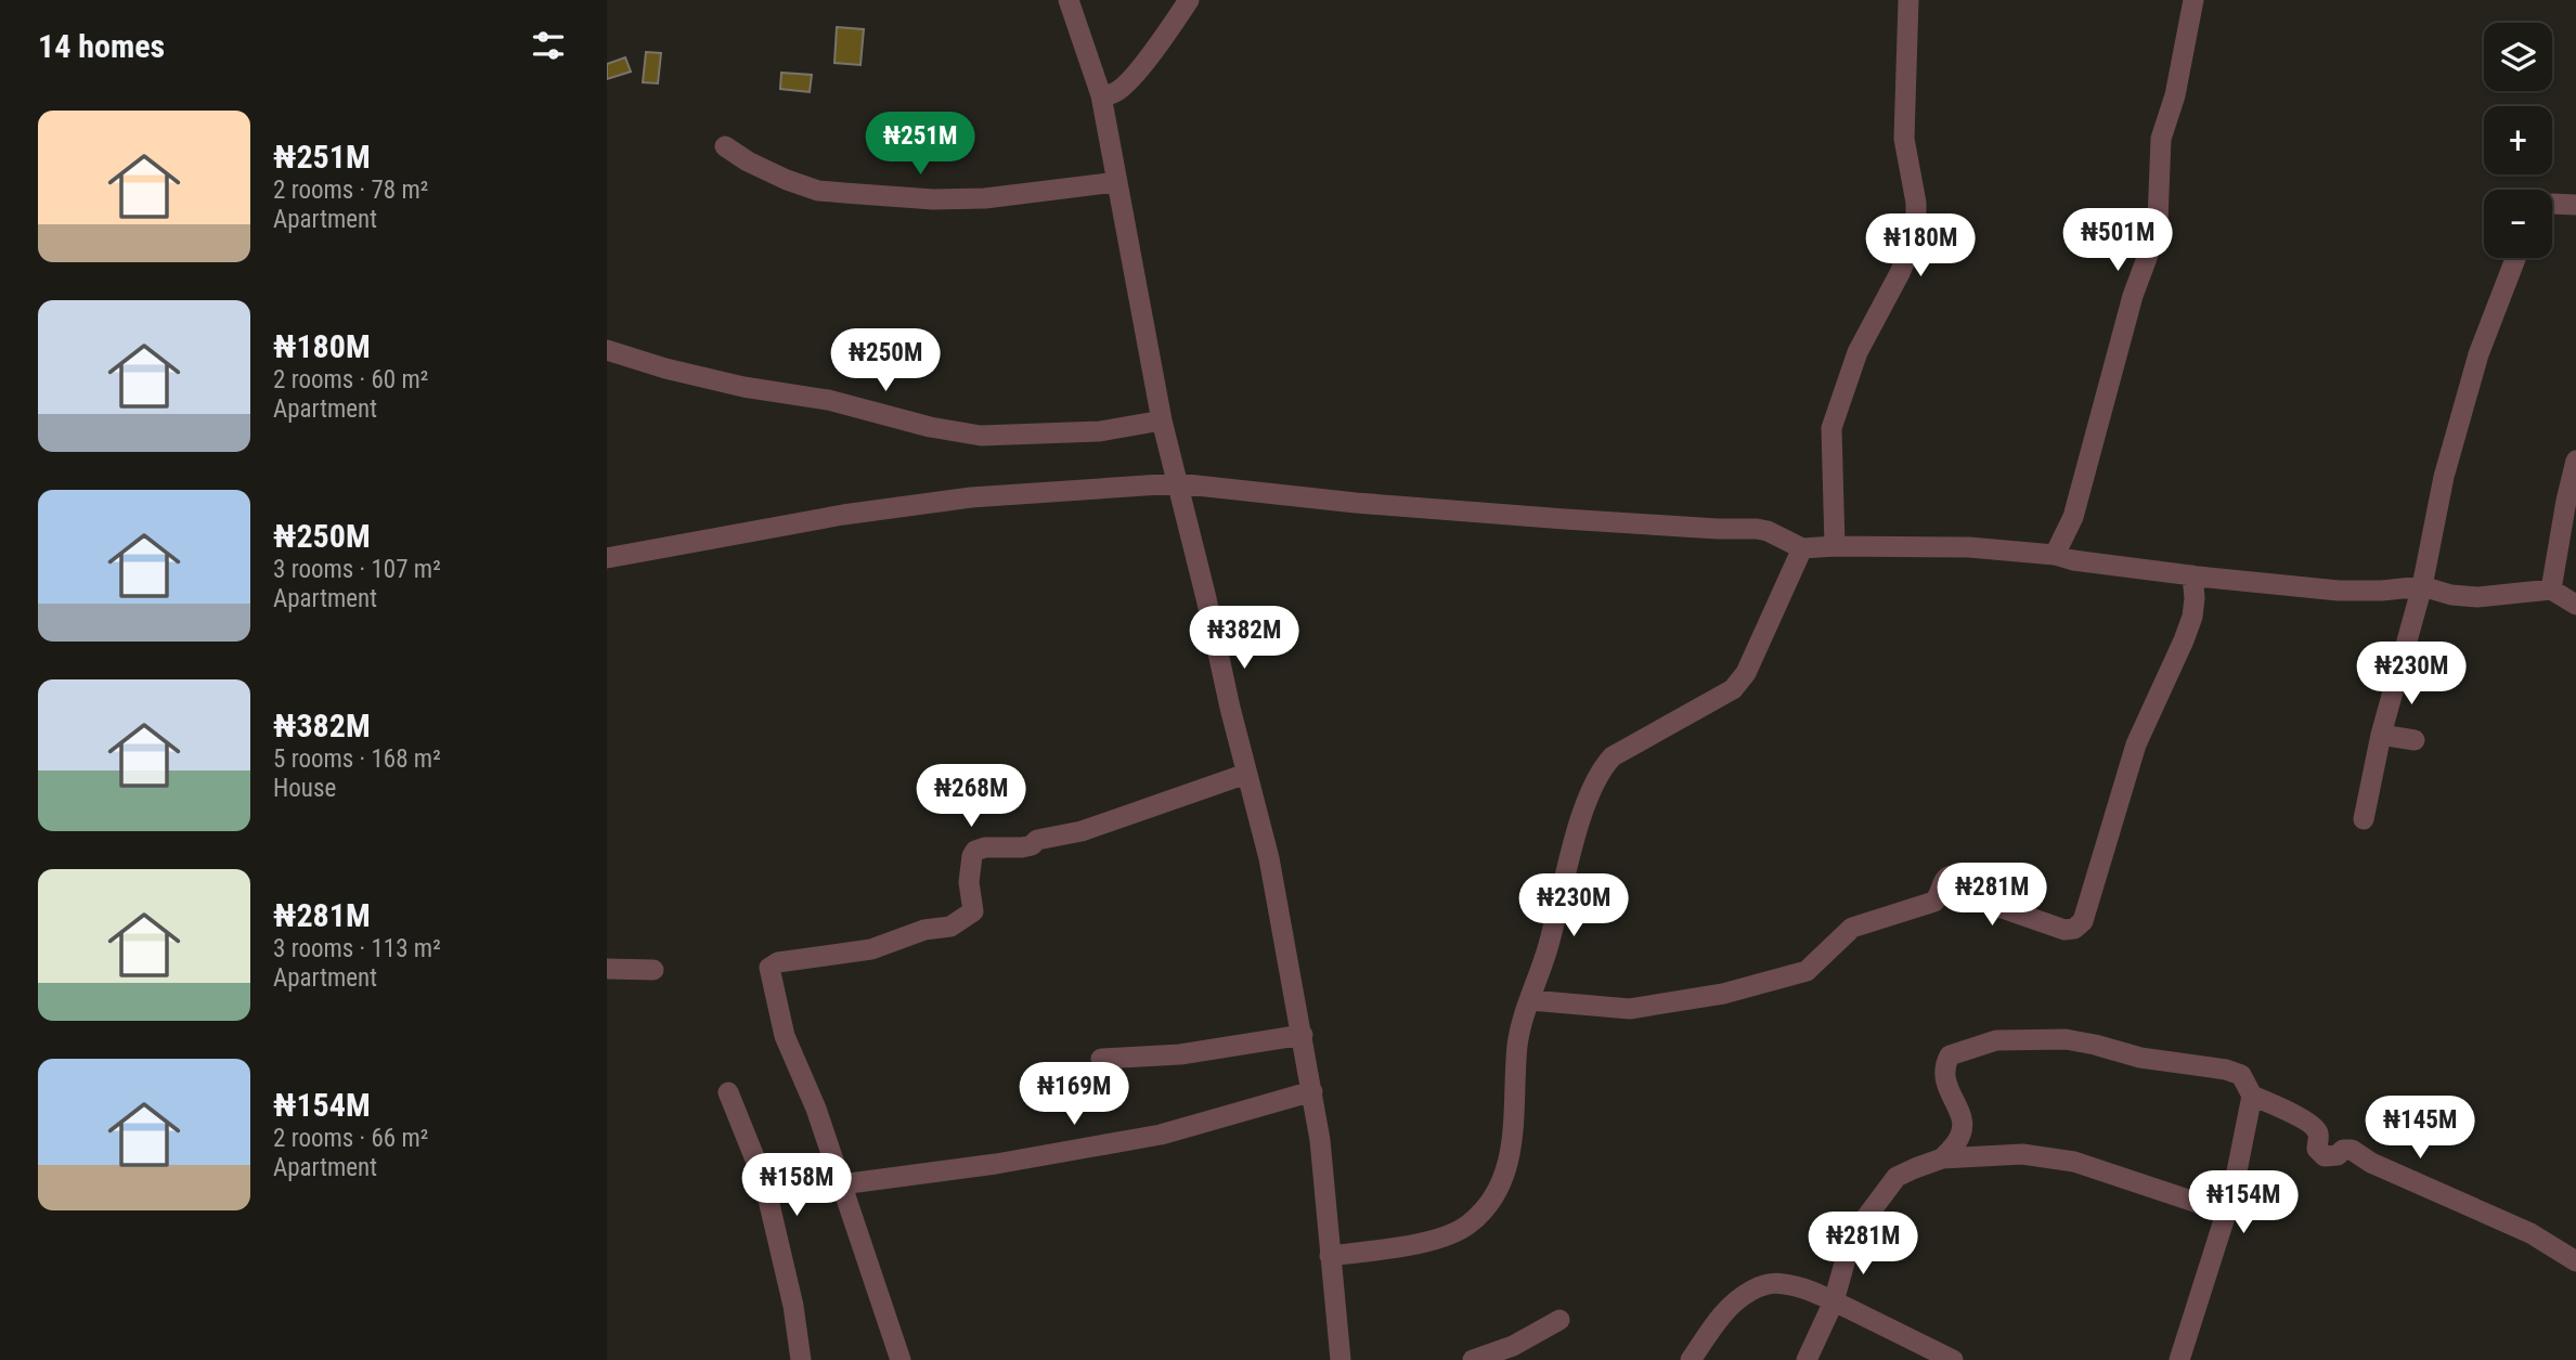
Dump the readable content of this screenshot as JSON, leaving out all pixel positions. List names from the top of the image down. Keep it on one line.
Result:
{"page":{"heading":"14 homes","map_buttons":["+","−"],"list":[{"name":"₦251M","note":"2 rooms · 78 m² · Apartment"},{"name":"₦180M","note":"2 rooms · 60 m² · Apartment"},{"name":"₦250M","note":"3 rooms · 107 m² · Apartment"},{"name":"₦382M","note":"5 rooms · 168 m² · House"},{"name":"₦281M","note":"3 rooms · 113 m² · Apartment"},{"name":"₦154M","note":"2 rooms · 66 m² · Apartment"}],"price":["₦251M","₦501M","₦180M","₦250M","₦382M","₦230M","₦268M","₦281M","₦230M","₦169M","₦145M","₦158M","₦154M","₦281M"]}}
